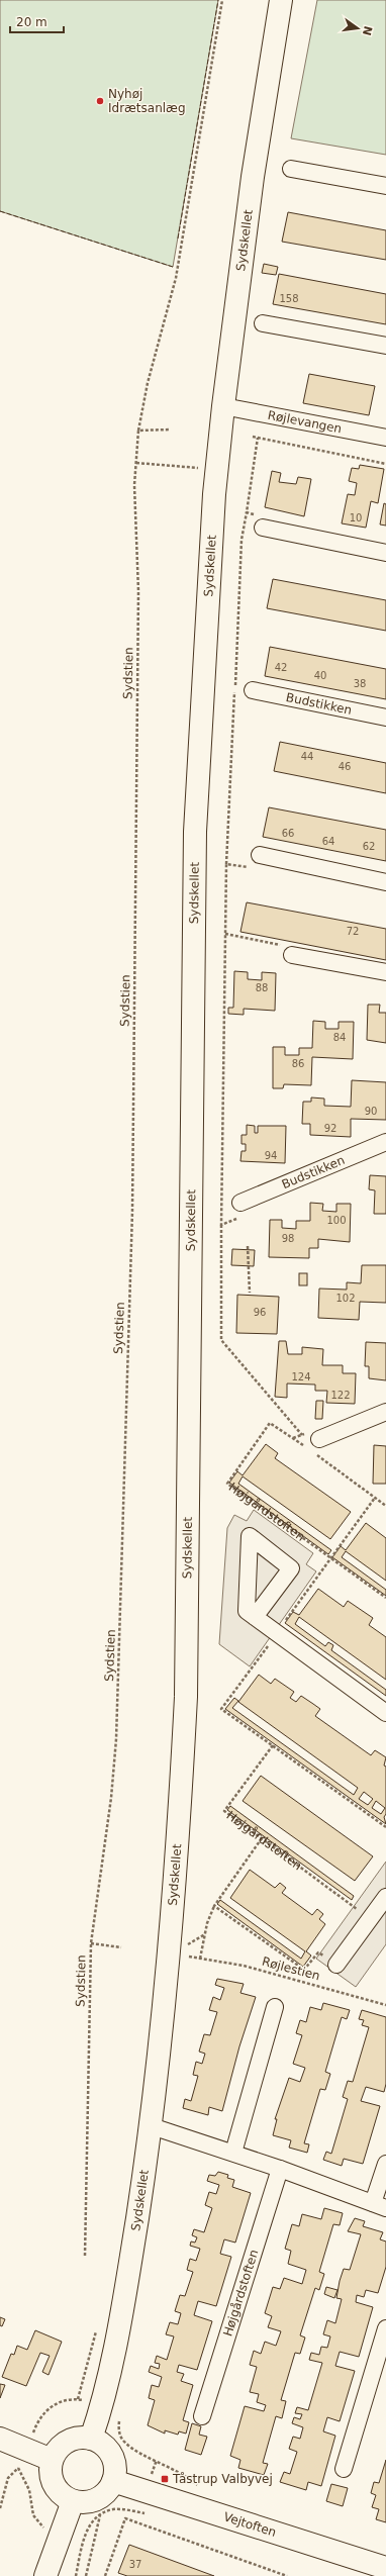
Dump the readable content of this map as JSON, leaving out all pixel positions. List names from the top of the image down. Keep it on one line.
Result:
{"streets":{"street":["Sydskellet","Røjlevangen","Budstikken","Højgårdstoften","Vejtoften"],"path":["Sydstien","Røjlestien"]},"crossings":[["Sydskellet","Røjlevangen"],["Sydskellet","Vejtoften"]],"places":{"other":["Nyhøj Idrætsanlæg"],"transit":["Tåstrup Valbyvej"]},"house_numbers":["158","10","42","40","38","44","46","66","64","62","72","88","84","86","90","92","94","100","98","102","96","124","122","37"],"scale_bar":"20 m","north":"right"}
